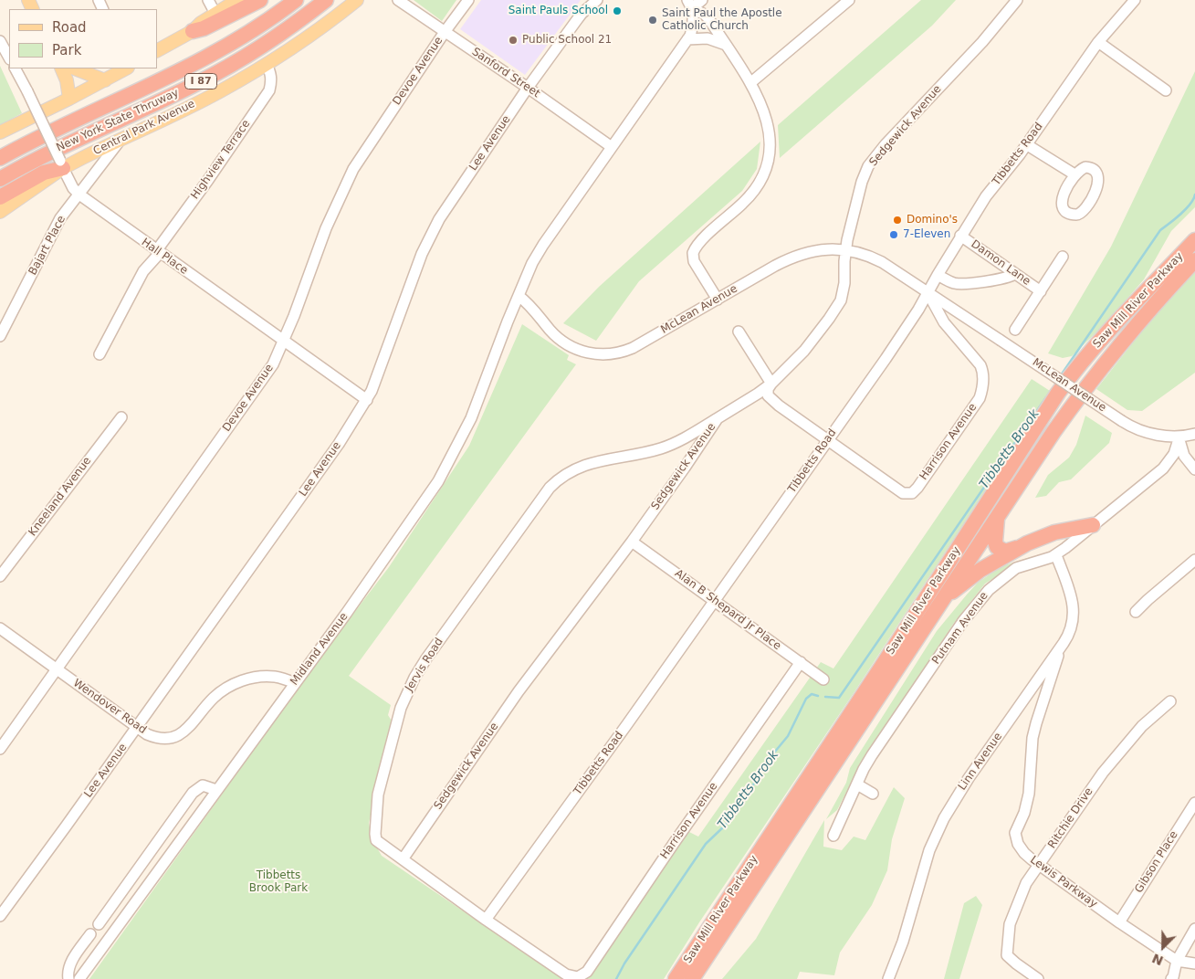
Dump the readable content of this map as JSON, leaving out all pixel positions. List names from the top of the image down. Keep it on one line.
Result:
{"streets":{"highway":["I 87","New York State Thruway","Saw Mill River Parkway"],"main road":["Central Park Avenue"],"street":["Devoe Avenue","Sanford Street","Sedgewick Avenue","Lee Avenue","Tibbetts Road","Highview Terrace","Bajart Place","Hall Place","Damon Lane","McLean Avenue","Harrison Avenue","Kneeland Avenue","Alan B Shepard Jr Place","Putnam Avenue","Midland Avenue","Jervis Road","Wendover Road","Linn Avenue","Ritchie Drive","Gibson Place","Lewis Parkway"]},"crossings":[["Devoe Avenue","Sanford Street"],["Devoe Avenue","Hall Place"],["Devoe Avenue","Wendover Road"],["Sanford Street","Lee Avenue"],["Sedgewick Avenue","McLean Avenue"],["Sedgewick Avenue","Alan B Shepard Jr Place"],["Sedgewick Avenue","Jervis Road"],["Central Park Avenue","Highview Terrace"],["Central Park Avenue","Bajart Place"],["Central Park Avenue","Hall Place"],["Lee Avenue","Hall Place"],["Lee Avenue","Wendover Road"],["Tibbetts Road","Damon Lane"],["Tibbetts Road","McLean Avenue"],["Tibbetts Road","Harrison Avenue"],["Tibbetts Road","Alan B Shepard Jr Place"],["Tibbetts Road","Jervis Road"],["Highview Terrace","Hall Place"],["Bajart Place","Hall Place"],["McLean Avenue","Harrison Avenue"],["McLean Avenue","Putnam Avenue"],["McLean Avenue","Midland Avenue"],["Harrison Avenue","Alan B Shepard Jr Place"],["Harrison Avenue","Jervis Road"],["Putnam Avenue","Linn Avenue"],["Midland Avenue","Wendover Road"],["Linn Avenue","Lewis Parkway"],["Ritchie Drive","Lewis Parkway"],["Gibson Place","Lewis Parkway"]],"water":["Tibbetts Brook"],"parks":["Tibbetts Brook Park"],"places":["Saint Pauls School","Saint Paul the Apostle Catholic Church","Public School 21","Domino's","7-Eleven"],"legend":["Road","Park"],"north":"bottom left"}
